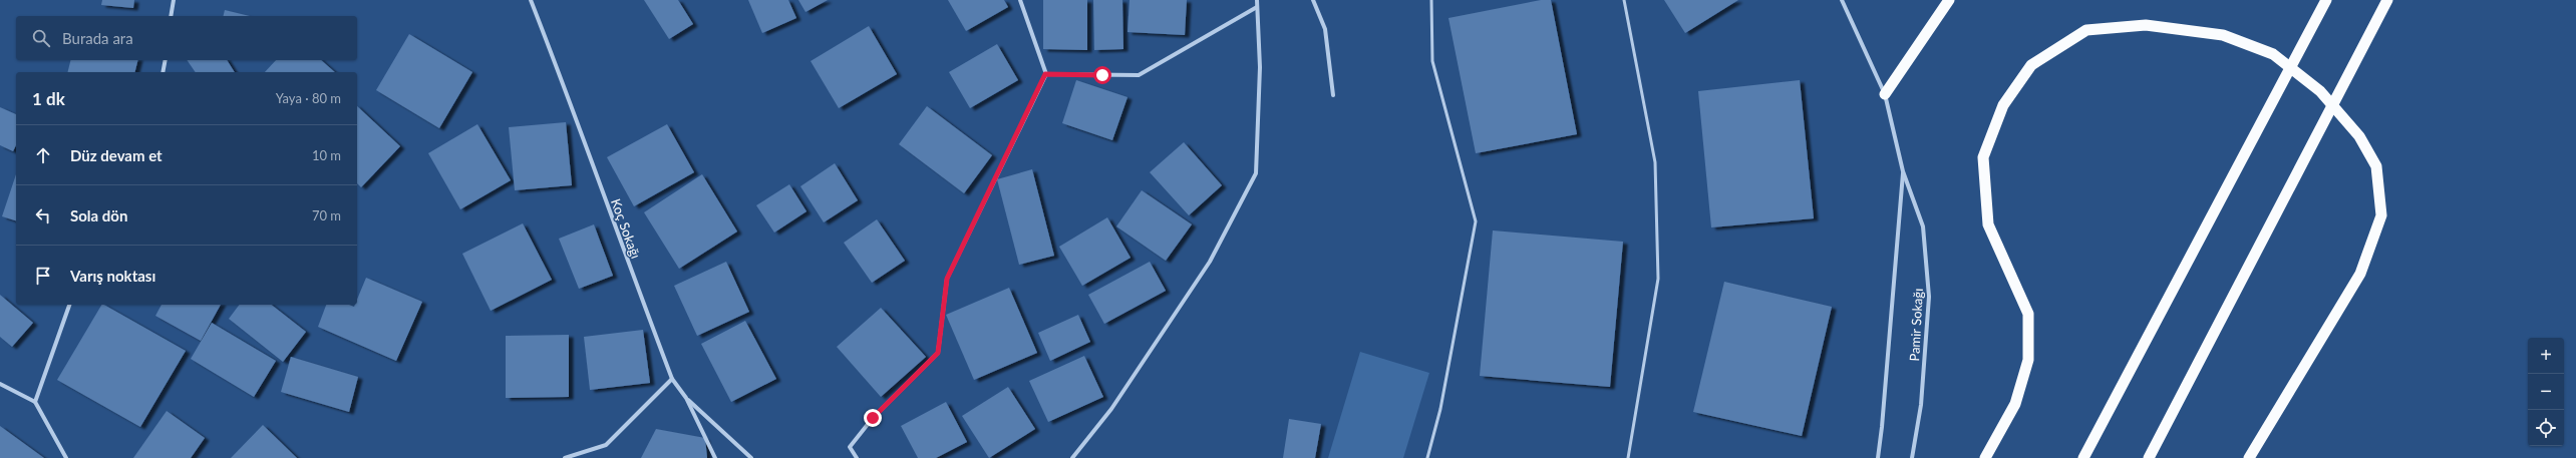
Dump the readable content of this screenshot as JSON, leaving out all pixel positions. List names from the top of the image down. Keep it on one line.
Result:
{"streets":{"street":["Koç Sokağı","Pamir Sokağı"]},"page":{"search":"Burada ara","heading":["1 dk","Yaya · 80 m"],"list":[["Düz devam et","10 m"],["Sola dön","70 m"],"Varış noktası"],"map_buttons":["+","−"]}}
